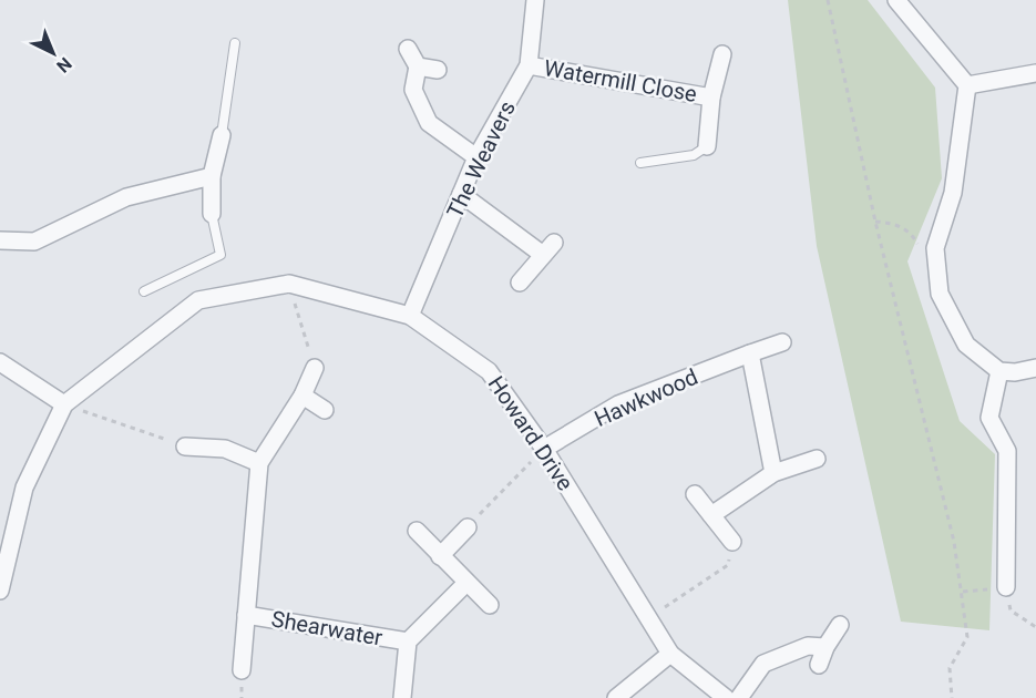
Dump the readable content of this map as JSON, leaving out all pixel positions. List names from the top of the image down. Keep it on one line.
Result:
{"streets":{"street":["Watermill Close","The Weavers","Hawkwood","Howard Drive","Shearwater"]},"crossings":[["Watermill Close","The Weavers"],["The Weavers","Howard Drive"],["Hawkwood","Howard Drive"]],"north":"bottom right"}
